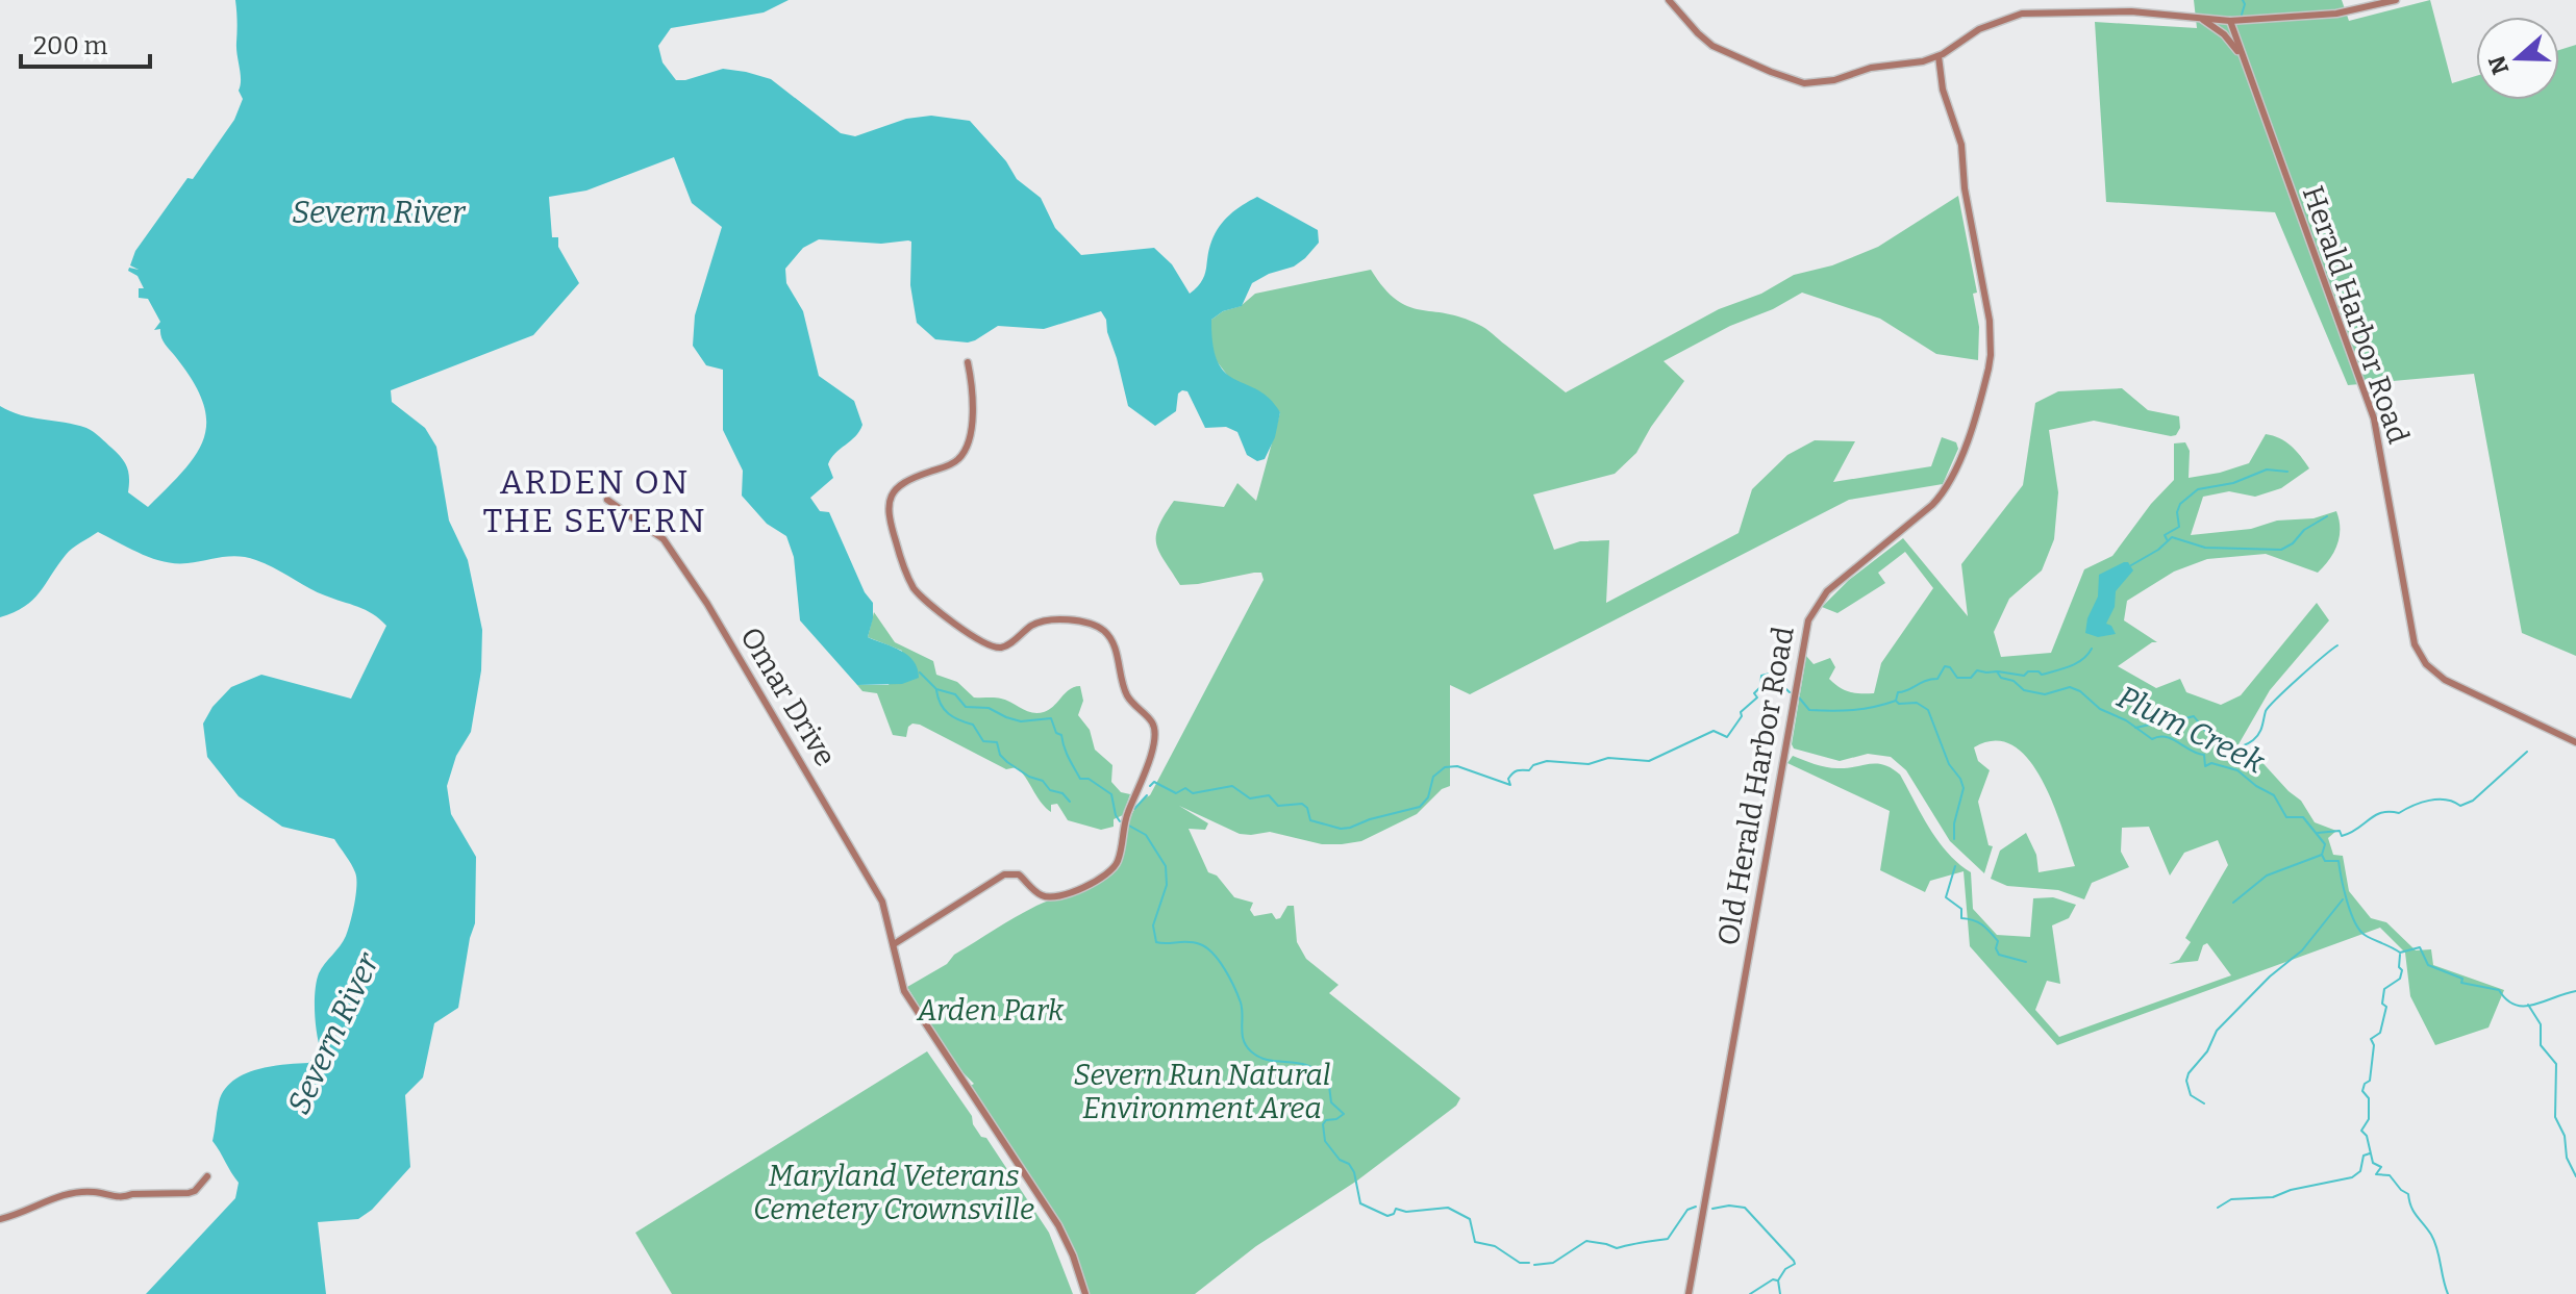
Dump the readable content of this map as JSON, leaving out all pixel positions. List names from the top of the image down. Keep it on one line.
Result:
{"streets":{"street":["Herald Harbor Road","Omar Drive","Old Herald Harbor Road"]},"districts":["ARDEN ON THE SEVERN"],"water":["Severn River","Plum Creek"],"parks":["Arden Park","Severn Run Natural Environment Area","Maryland Veterans Cemetery Crownsville"],"scale_bar":"200 m","north":"left"}
